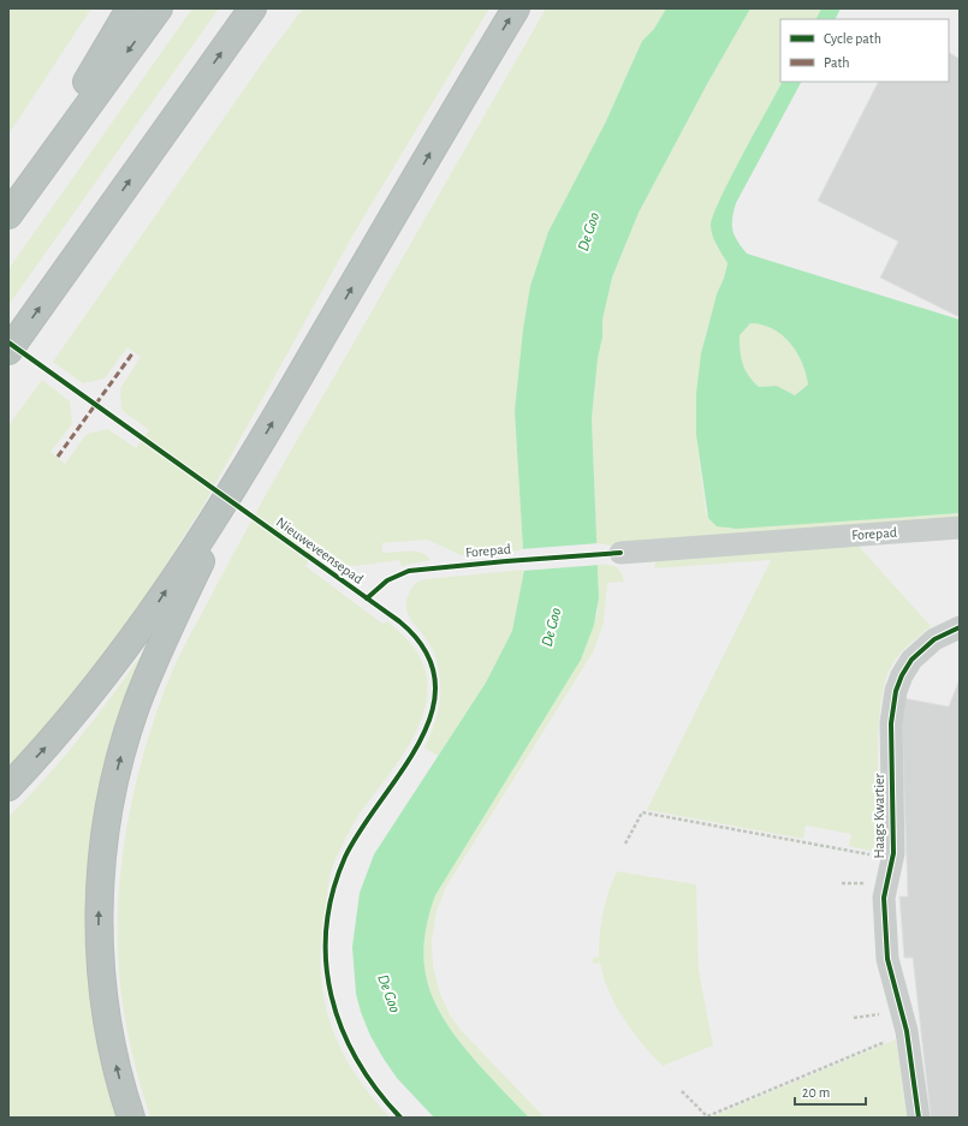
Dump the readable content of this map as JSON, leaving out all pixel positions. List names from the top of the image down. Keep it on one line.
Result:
{"streets":{"street":["Forepad","Haags Kwartier"],"cycle path":["Nieuweveensepad"]},"water":["De Goo"],"legend":["Cycle path","Path"],"scale_bar":"20 m"}
